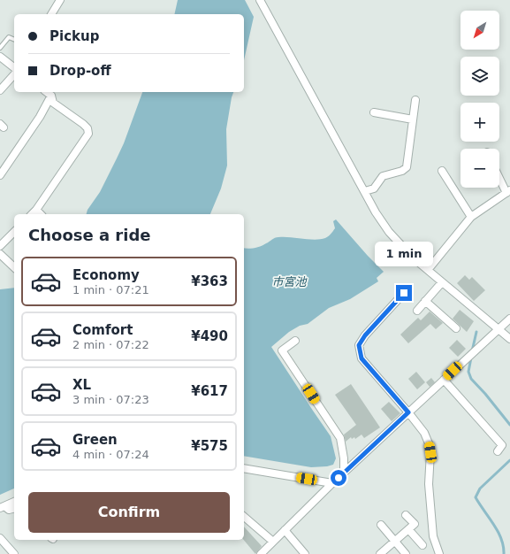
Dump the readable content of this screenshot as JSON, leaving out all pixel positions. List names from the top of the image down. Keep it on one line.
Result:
{"water":["市宮池"],"north":"bottom left","page":{"map_buttons":["+","−"],"banner":["Pickup","Drop-off"],"heading":"Choose a ride","bubble":"1 min","list":[{"name":"Economy","note":"1 min · 07:21","value":"¥363"},{"name":"Comfort","note":"2 min · 07:22","value":"¥490"},{"name":"XL","note":"3 min · 07:23","value":"¥617"},{"name":"Green","note":"4 min · 07:24","value":"¥575"}],"buttons":"Confirm"}}
